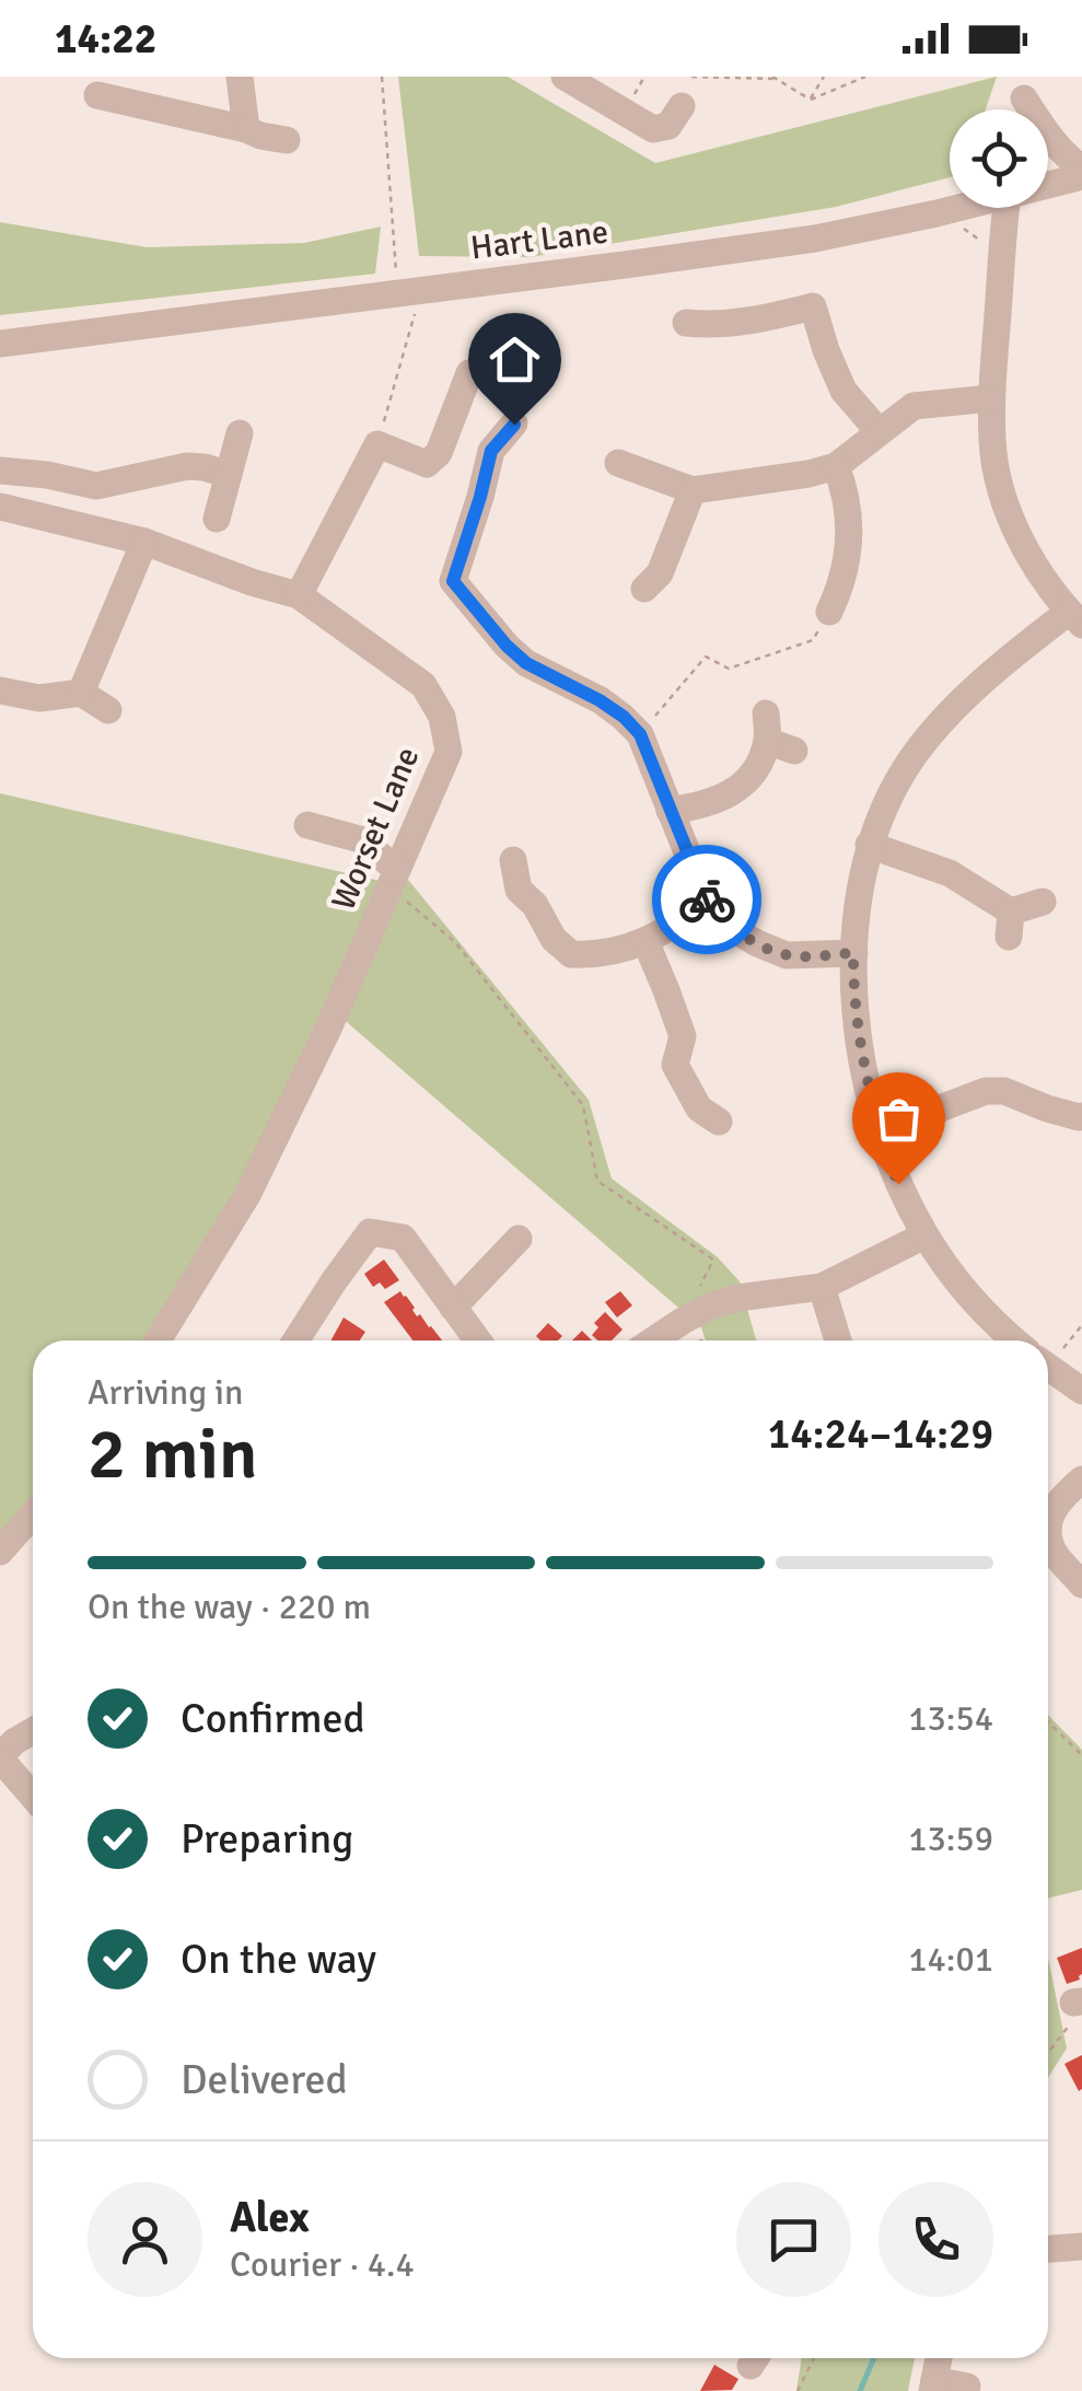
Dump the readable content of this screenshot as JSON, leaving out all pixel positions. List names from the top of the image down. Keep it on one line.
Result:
{"streets":{"street":["Hart Lane","Worset Lane"]},"page":{"status":"14:22","heading":["2 min","Arriving in","14:24–14:29"],"panel":["Alex","Courier · 4.4"],"bar":"On the way · 220 m","list":[["Confirmed","13:54"],["Preparing","13:59"],["On the way","14:01"],"Delivered"]}}
